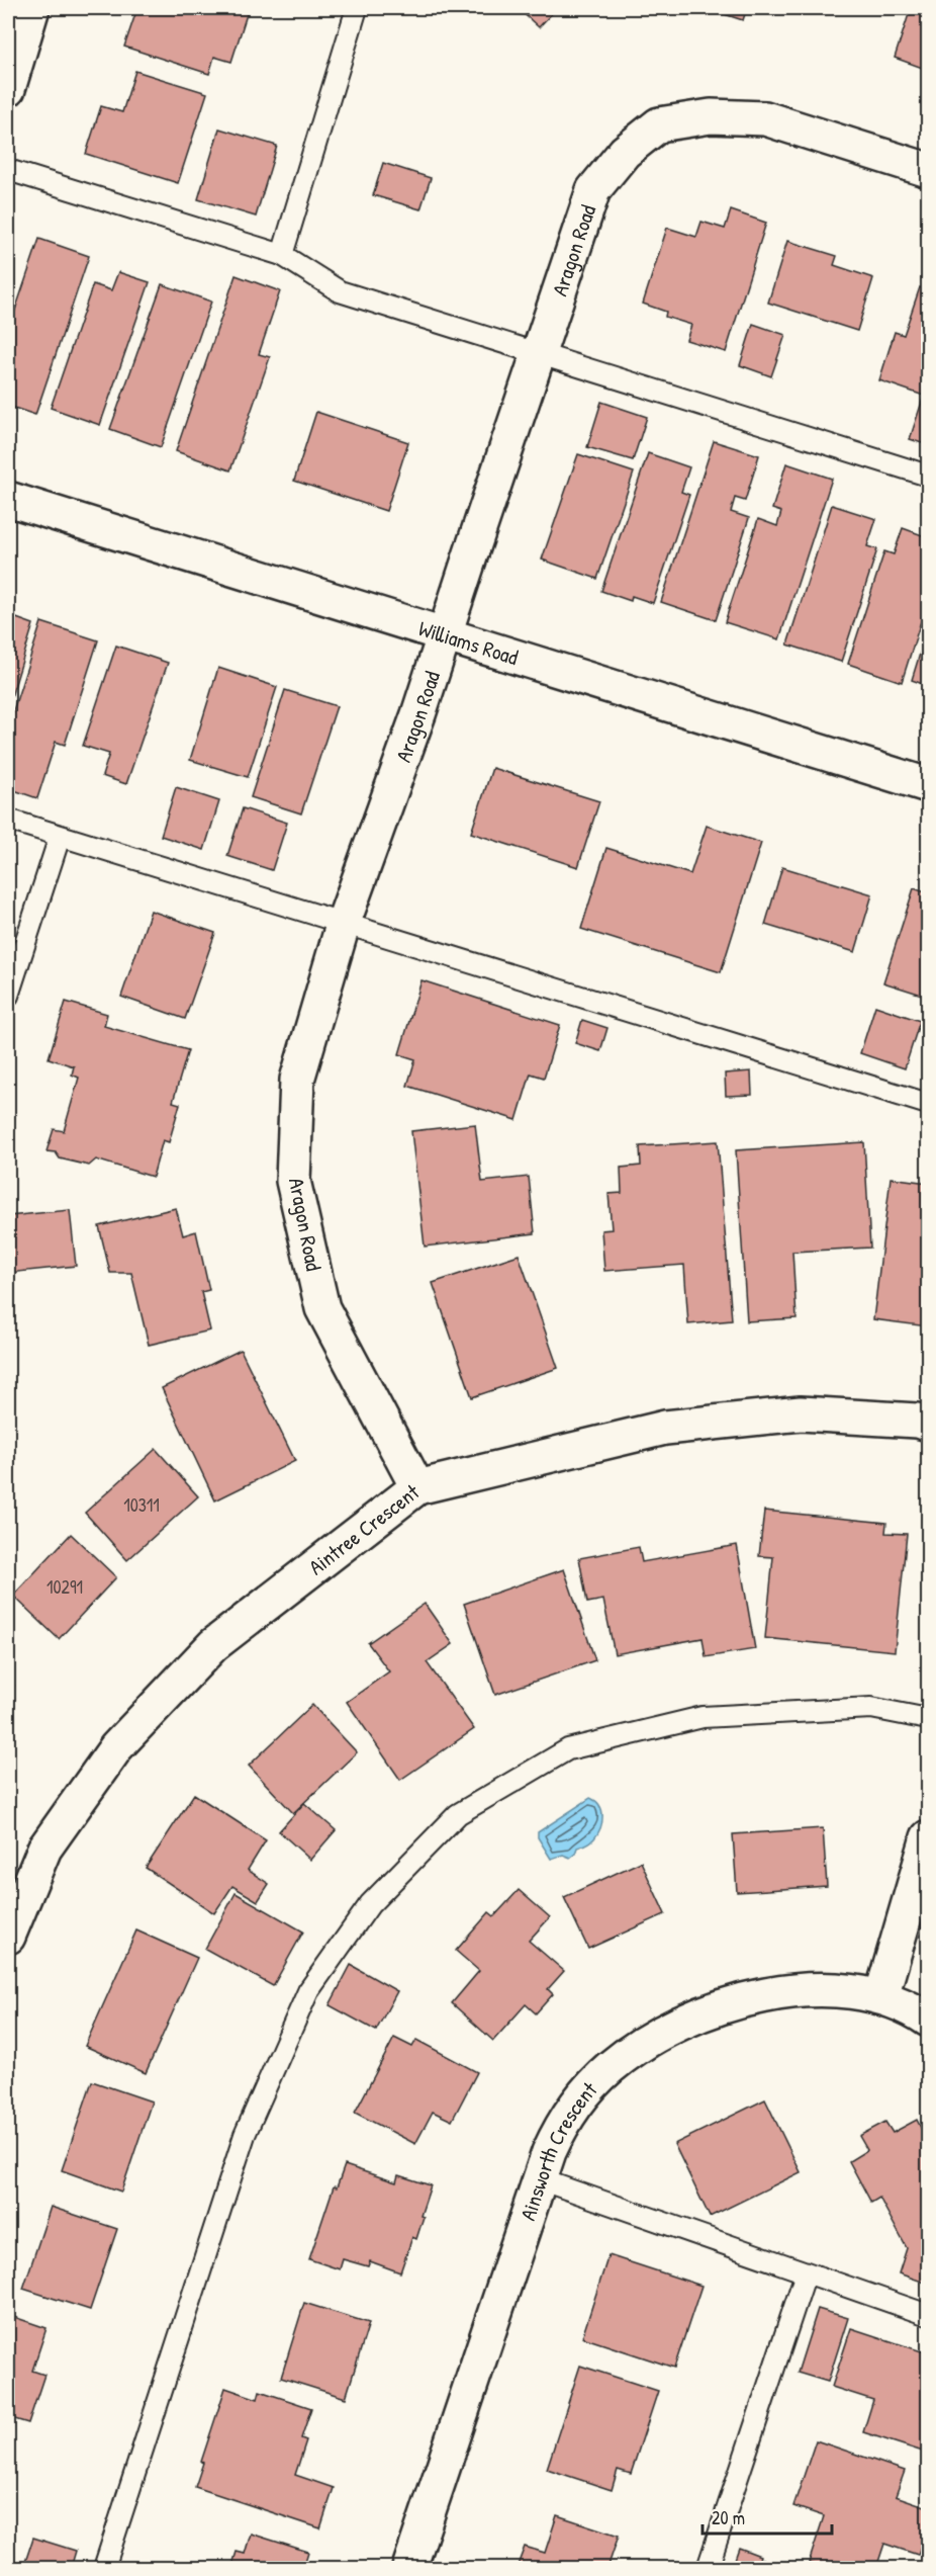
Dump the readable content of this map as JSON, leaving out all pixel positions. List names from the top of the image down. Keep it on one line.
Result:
{"streets":{"street":["Aragon Road","Williams Road","Aintree Crescent","Ainsworth Crescent"]},"crossings":[["Aragon Road","Williams Road"],["Aragon Road","Aintree Crescent"]],"house_numbers":["10311","10291"],"scale_bar":"20 m"}
